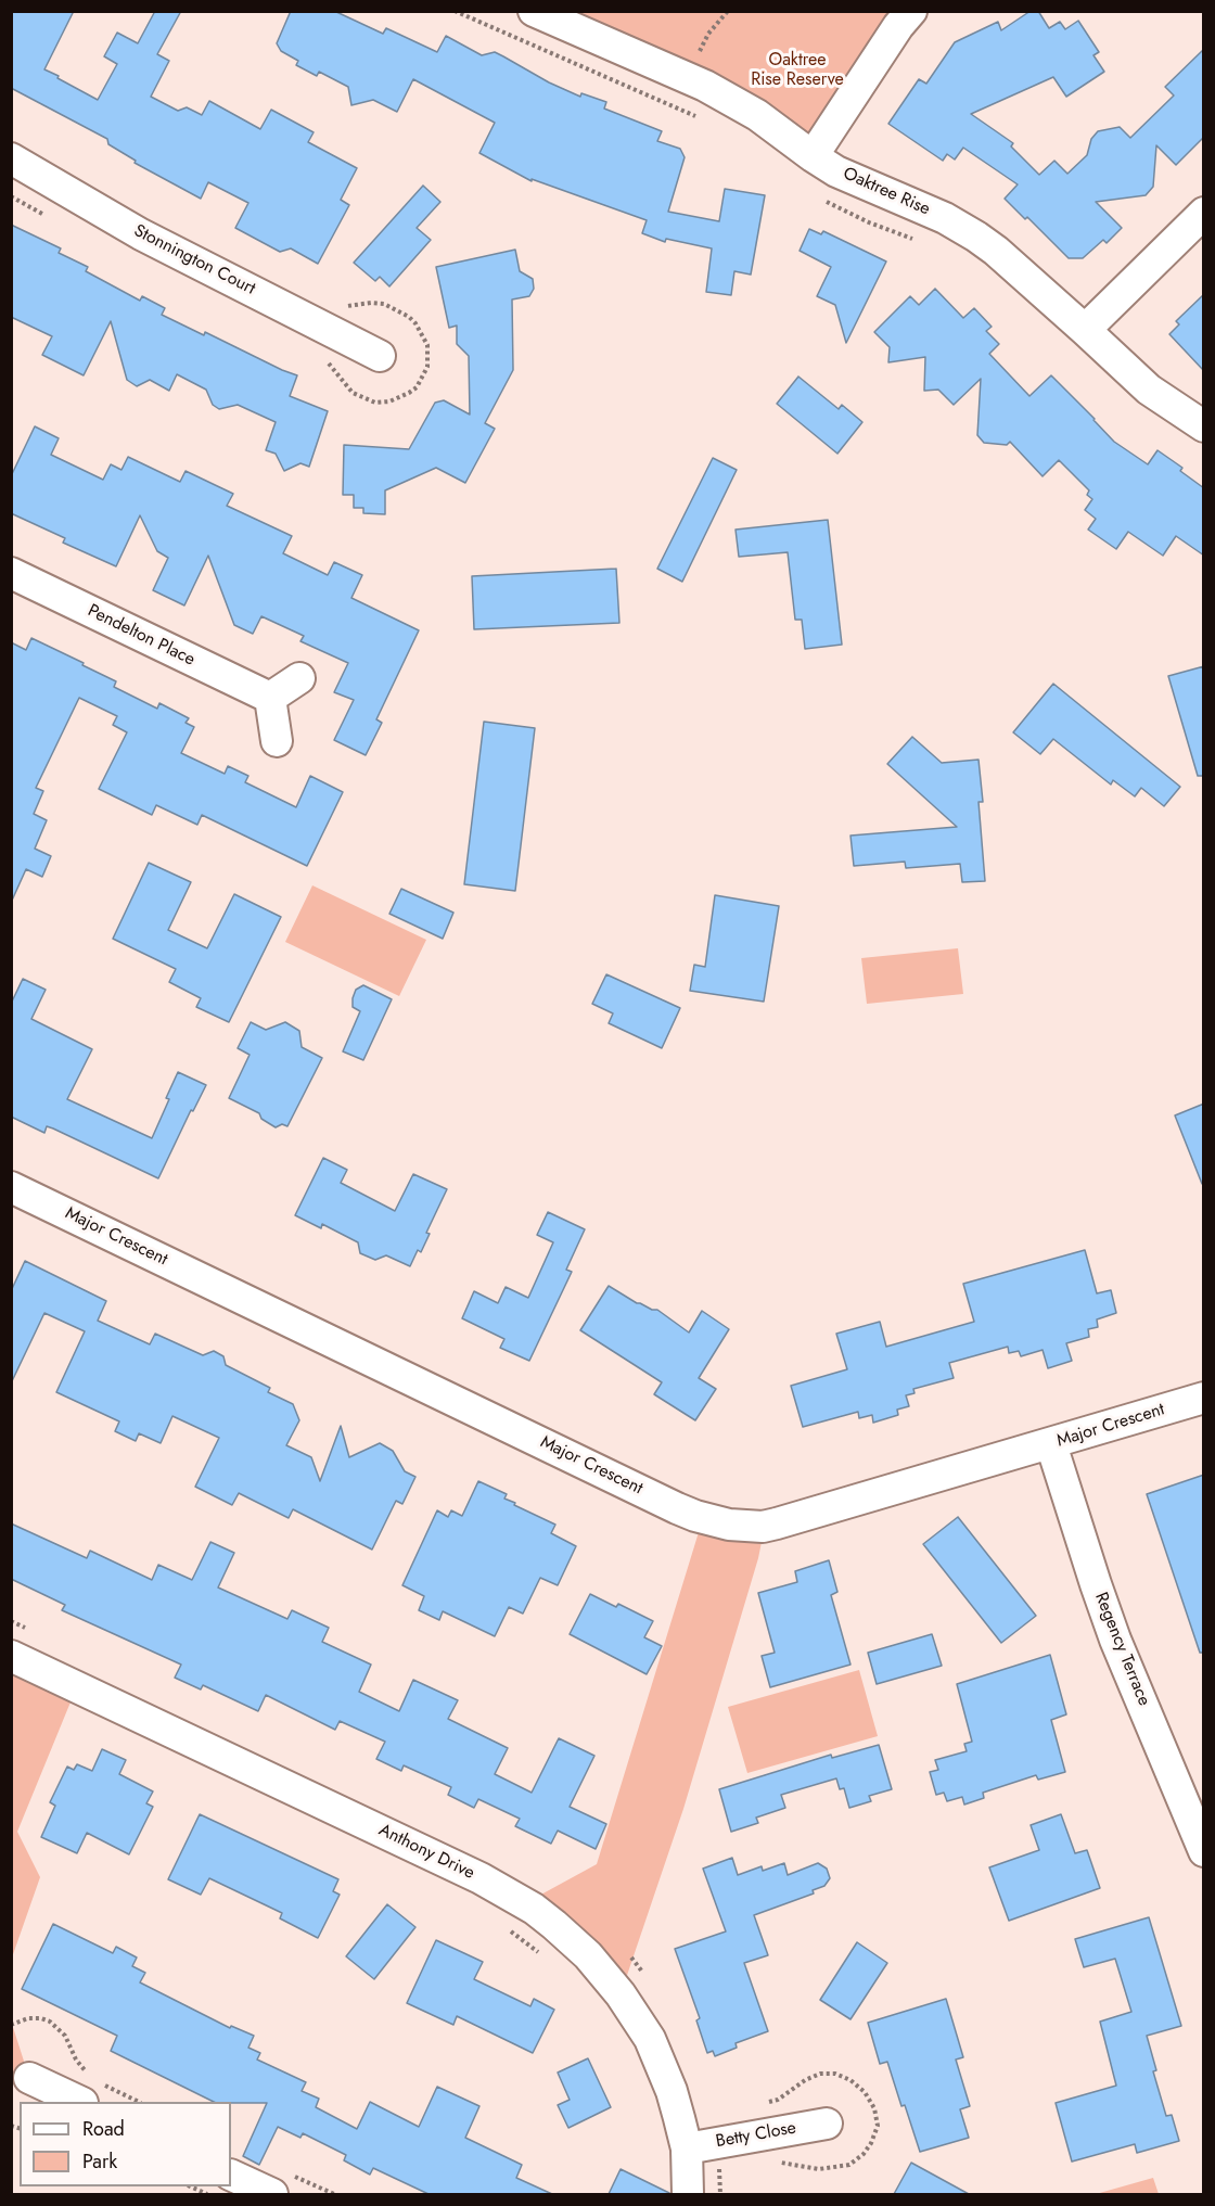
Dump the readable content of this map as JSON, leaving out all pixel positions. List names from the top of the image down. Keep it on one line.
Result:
{"streets":{"street":["Oaktree Rise","Stonnington Court","Pendelton Place","Major Crescent","Regency Terrace","Anthony Drive","Betty Close"]},"crossings":[["Major Crescent","Regency Terrace"],["Anthony Drive","Betty Close"]],"parks":["Oaktree Rise Reserve"],"legend":["Road","Park"]}
